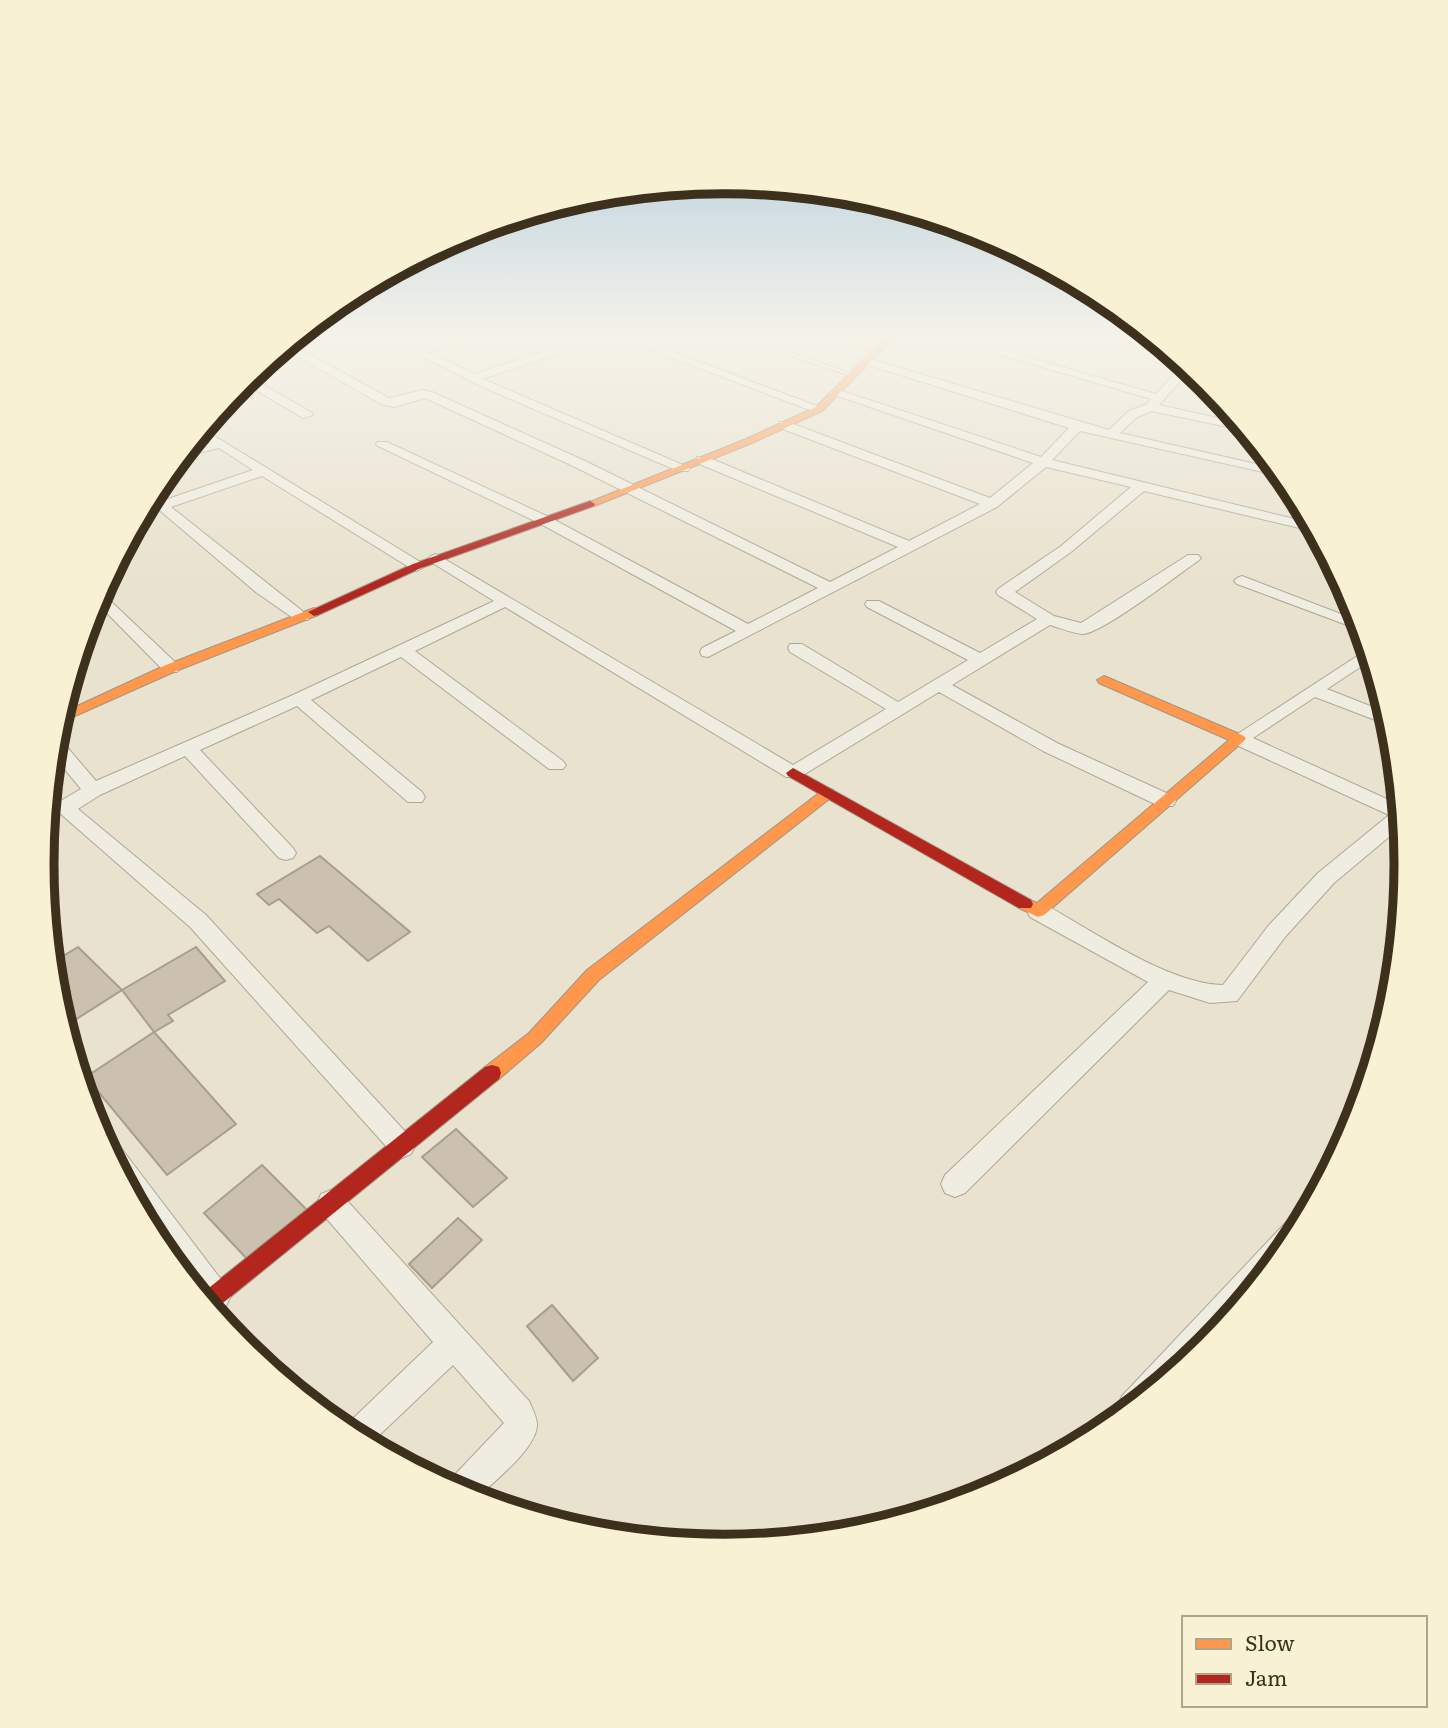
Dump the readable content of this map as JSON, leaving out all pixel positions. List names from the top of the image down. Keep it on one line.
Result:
{"legend":["Slow","Jam"]}
